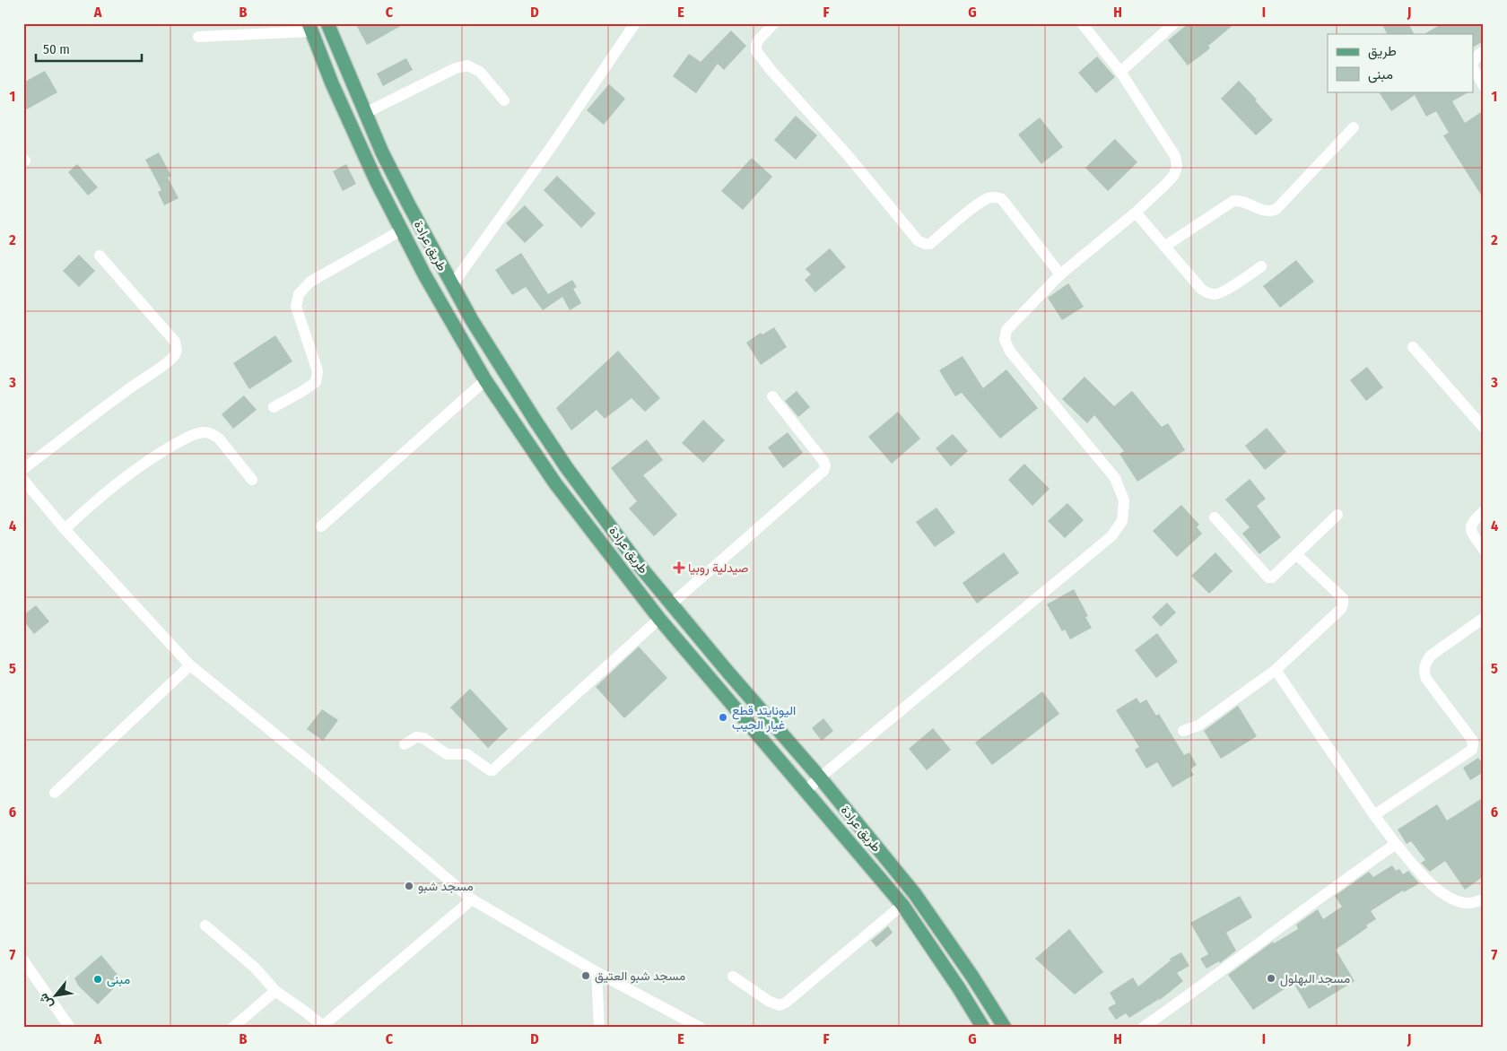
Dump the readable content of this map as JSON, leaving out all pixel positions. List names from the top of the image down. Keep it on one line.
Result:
{"streets":{"main road":["طريق عرادة"]},"places":{"health":["صيدلية روبيا"],"other":["اليونايتد قطع غيار الجيب","مسجد شبو","مسجد شبو العتيق","مسجد البهلول","مبنى"]},"legend":["طريق","مبنى"],"scale_bar":"50 m","north":"bottom left","grid":{"columns":["A","B","C","D","E","F","G","H","I","J"],"rows":["1","2","3","4","5","6","7"]}}
